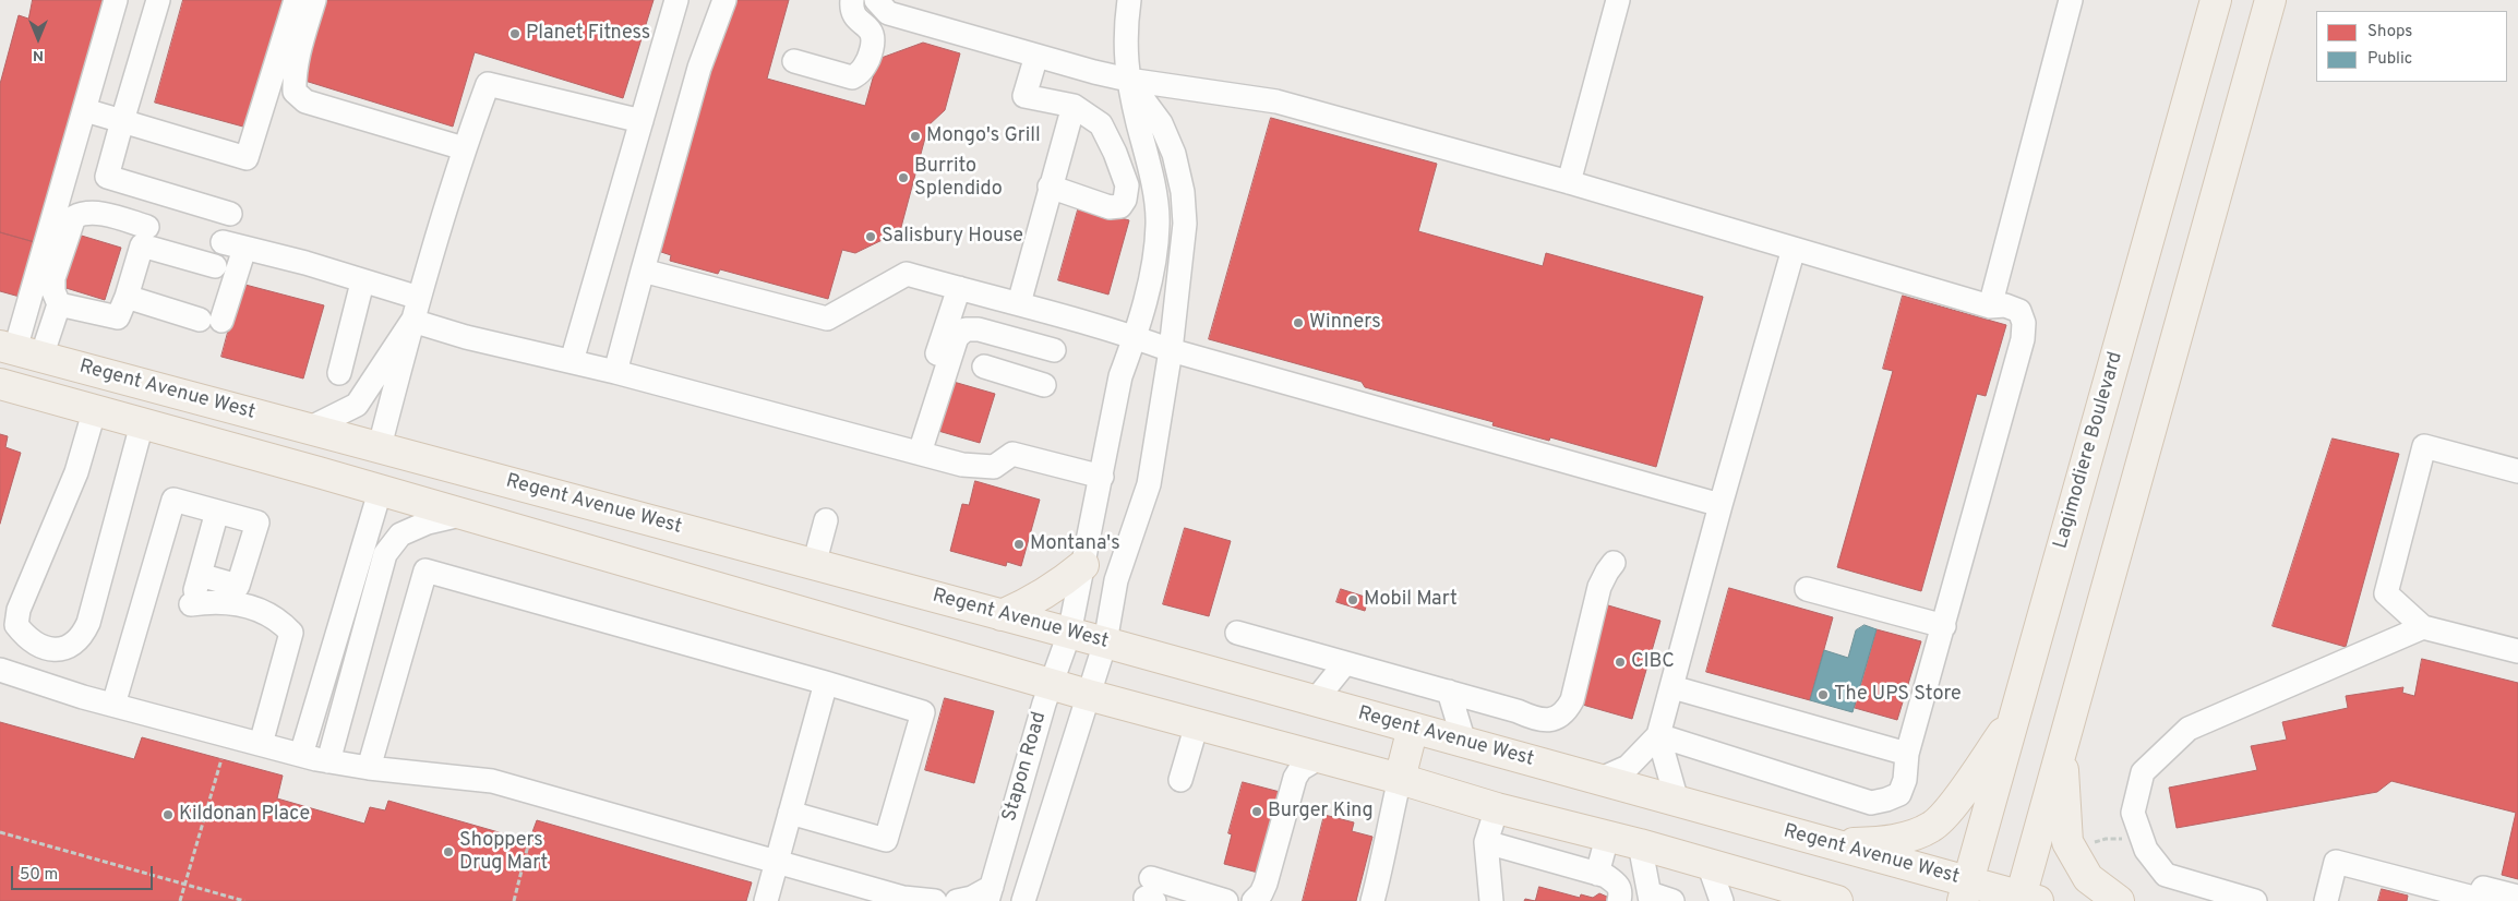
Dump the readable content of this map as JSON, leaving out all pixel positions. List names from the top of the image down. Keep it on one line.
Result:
{"streets":{"main road":["Regent Avenue West","Lagimodiere Boulevard"],"street":["Stapon Road"]},"crossings":[["Regent Avenue West","Lagimodiere Boulevard"],["Regent Avenue West","Stapon Road"]],"places":["Planet Fitness","Mongo's Grill","Burrito Splendido","Salisbury House","Winners","Montana's","Mobil Mart","CIBC","The UPS Store","Burger King","Kildonan Place","Shoppers Drug Mart"],"legend":["Shops","Public"],"scale_bar":"50 m","north":"bottom"}
